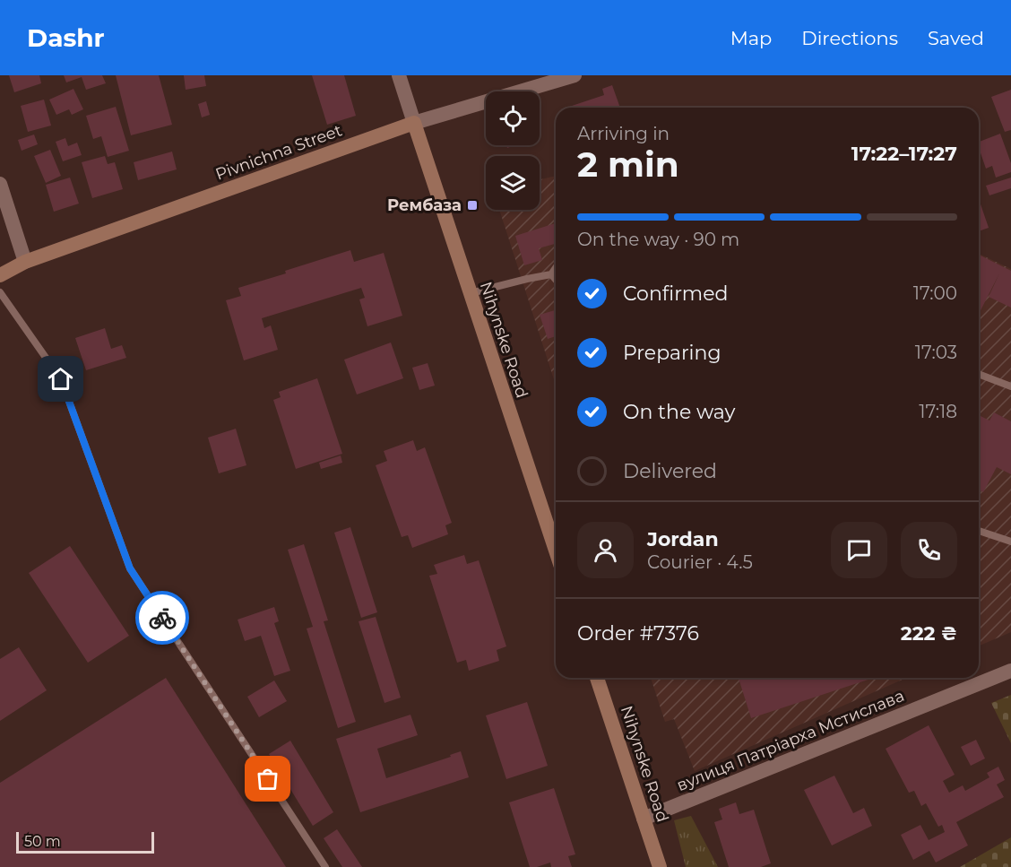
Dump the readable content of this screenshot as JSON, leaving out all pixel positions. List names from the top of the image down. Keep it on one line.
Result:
{"streets":{"main road":["Pivnichna Street","Nihynske Road"],"street":["вулиця Патріарха Мстислава"]},"crossings":[["Pivnichna Street","Nihynske Road"],["Nihynske Road","вулиця Патріарха Мстислава"]],"places":{"transit":["Рембаза"]},"scale_bar":"50 m","page":{"header":"Dashr","nav":["Map","Directions","Saved"],"heading":["2 min","Arriving in","17:22–17:27"],"panel":["Jordan","Courier · 4.5","Order #7376","222 ₴"],"bar":"On the way · 90 m","list":[["Confirmed","17:00"],["Preparing","17:03"],["On the way","17:18"],"Delivered"],"scale":"50 m"}}
